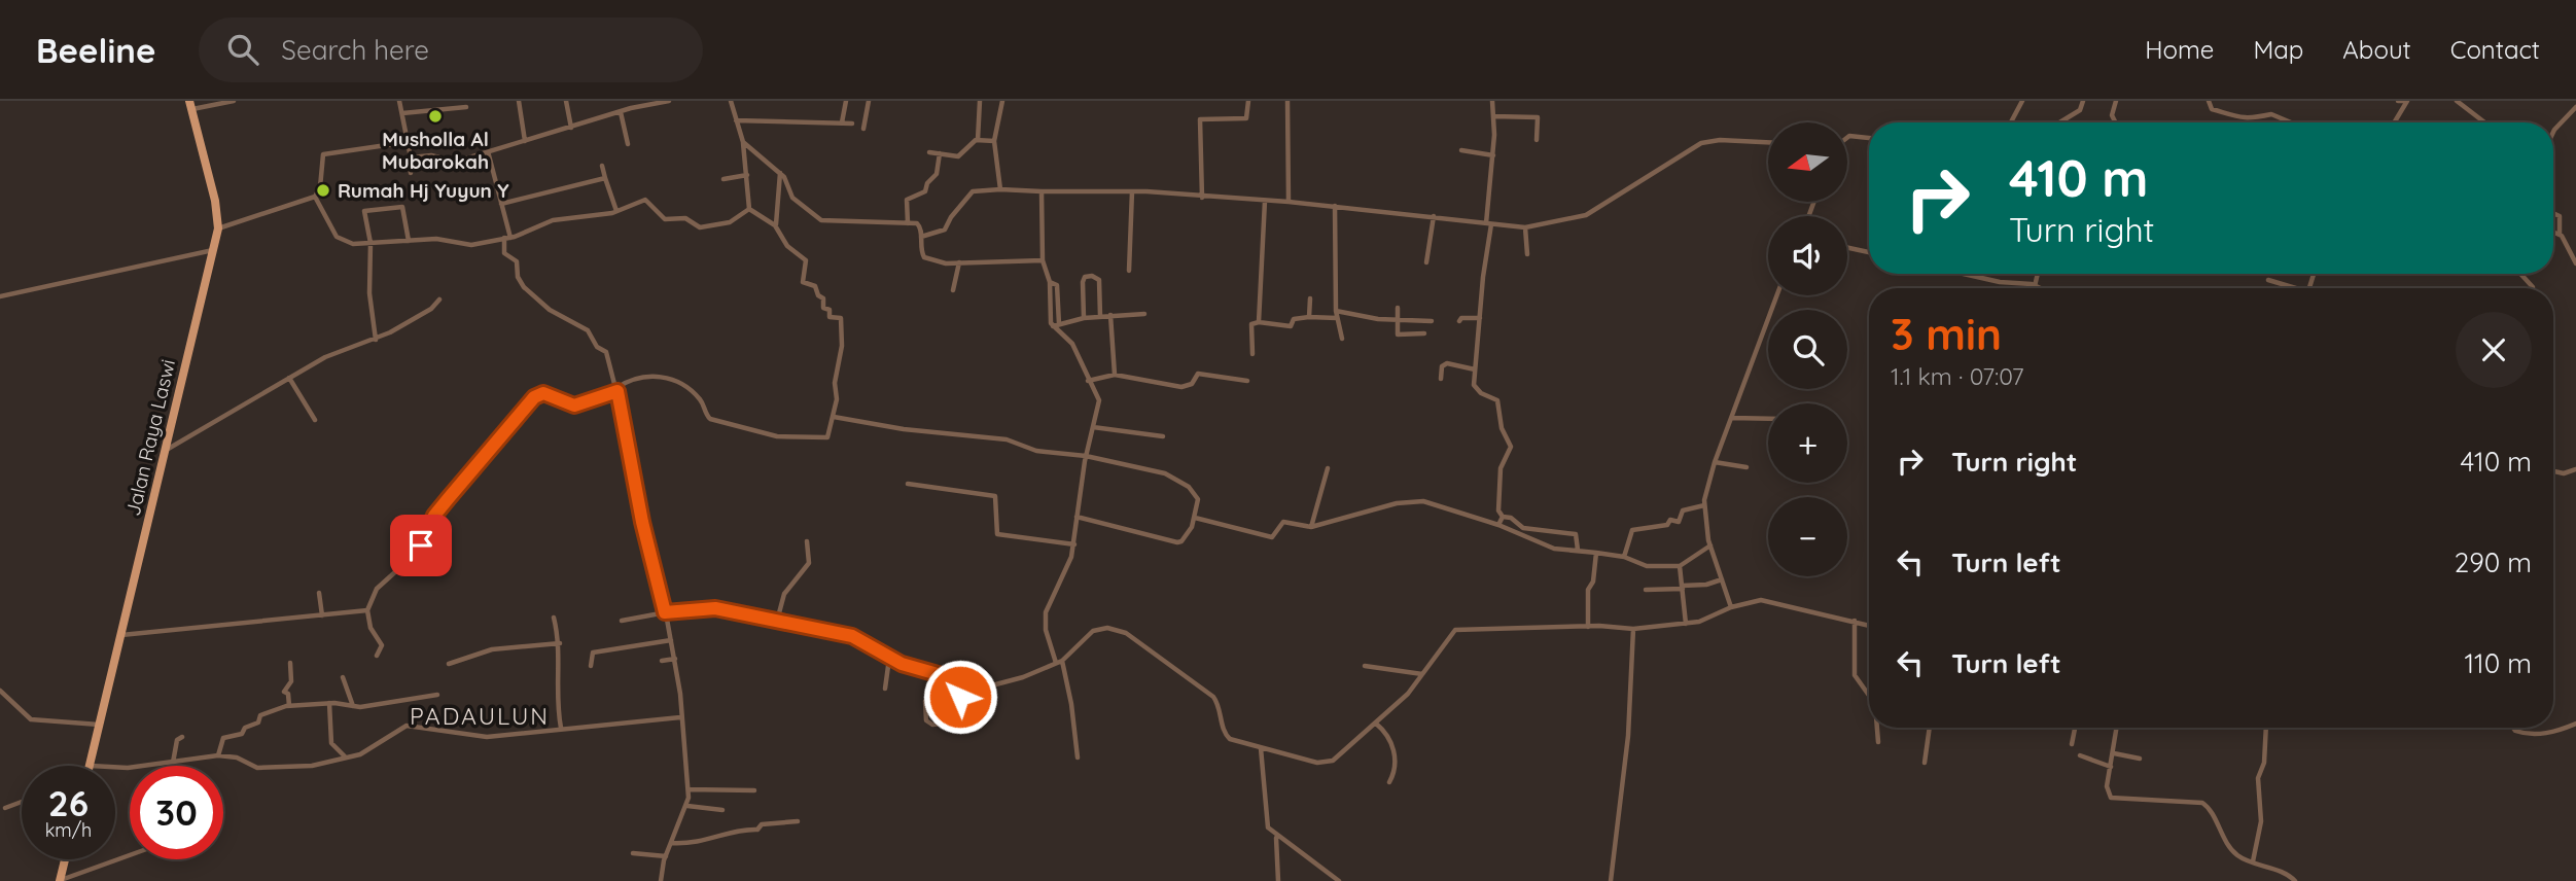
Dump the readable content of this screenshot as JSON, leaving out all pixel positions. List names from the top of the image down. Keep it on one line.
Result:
{"streets":{"main road":["Jalan Raya Laswi"]},"districts":["PADAULUN"],"places":["Musholla Al Mubarokah","Rumah Hj Yuyun Y"],"north":"left","page":{"header":"Beeline","search":"Search here","nav":["Home","Map","About","Contact"],"map_buttons":["+","−"],"turn":["410 m","Turn right"],"heading":["3 min","1.1 km · 07:07"],"list":[{"name":"Turn right","value":"410 m"},{"name":"Turn left","value":"290 m"},{"name":"Turn left","value":"110 m"}],"speed":"26 km/h","limit":"30"}}
